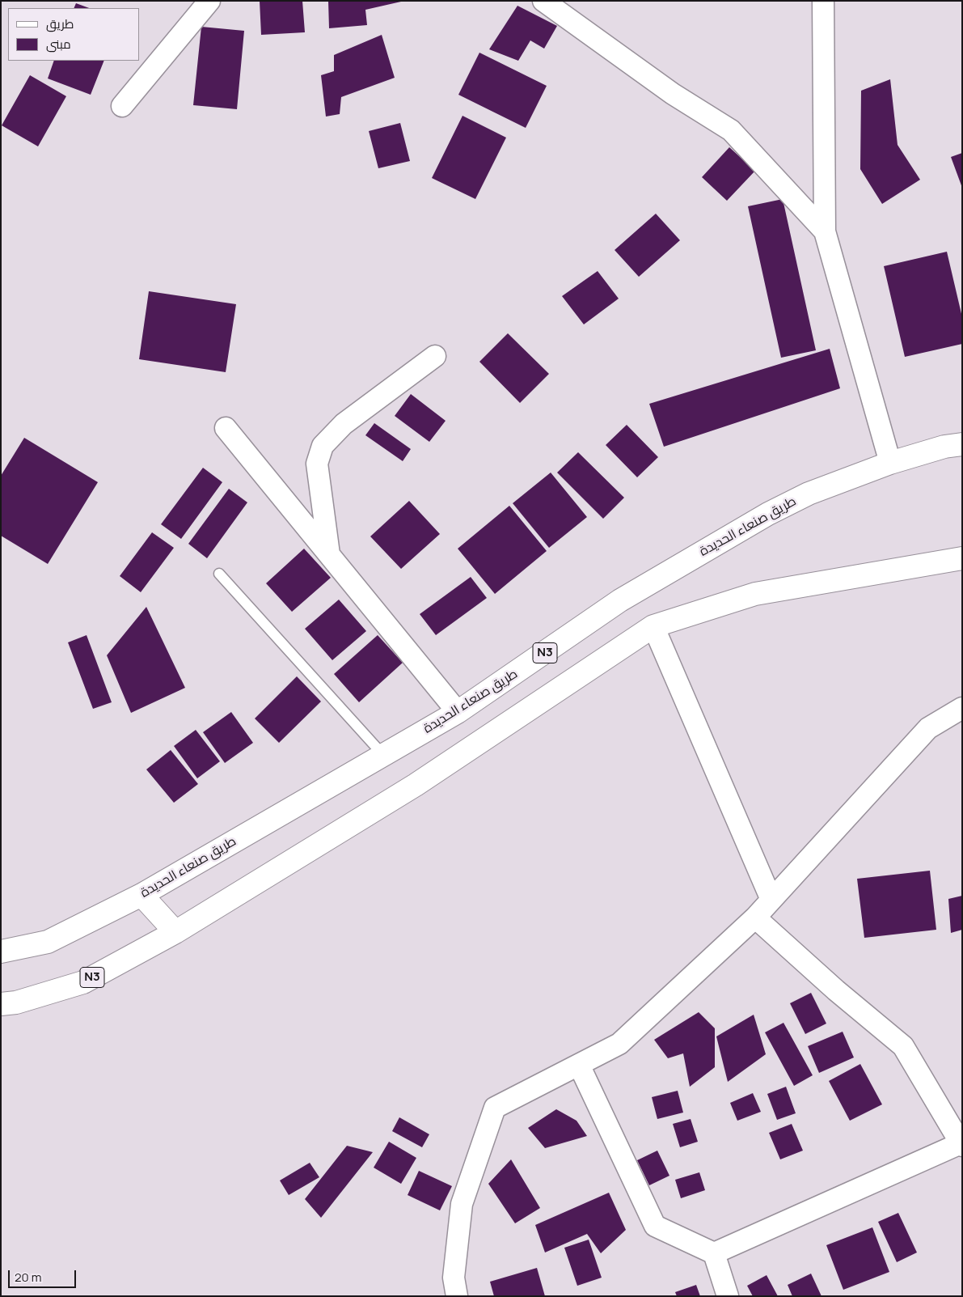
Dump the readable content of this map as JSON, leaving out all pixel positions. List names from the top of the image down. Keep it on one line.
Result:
{"streets":{"main road":["طريق صنعاء الحديدة","N3"]},"legend":["طريق","مبنى"],"scale_bar":"20 m"}
